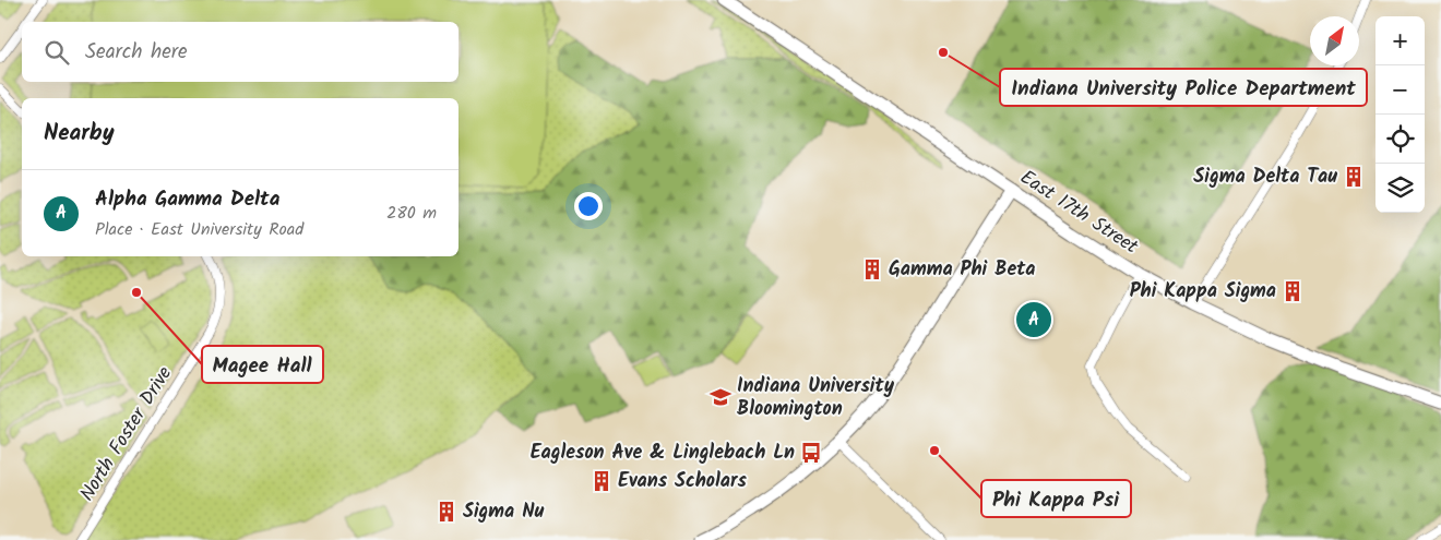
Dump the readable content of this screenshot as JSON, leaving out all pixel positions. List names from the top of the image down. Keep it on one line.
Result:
{"streets":{"main road":["East 17th Street"],"street":["North Foster Drive"]},"places":{"other":["Indiana University Police Department","Magee Hall","Phi Kappa Psi"],"building":["Sigma Delta Tau","Gamma Phi Beta","Phi Kappa Sigma","Evans Scholars","Sigma Nu"],"school or university":["Indiana University Bloomington"],"bus stop":["Eagleson Ave & Linglebach Ln"]},"north":"top right","page":{"map_buttons":["+","−"],"search":"Search here","heading":"Nearby","list":[{"mark":"A","name":"Alpha Gamma Delta","note":"Place · East University Road","value":"280 m"}],"pins":"A"}}
